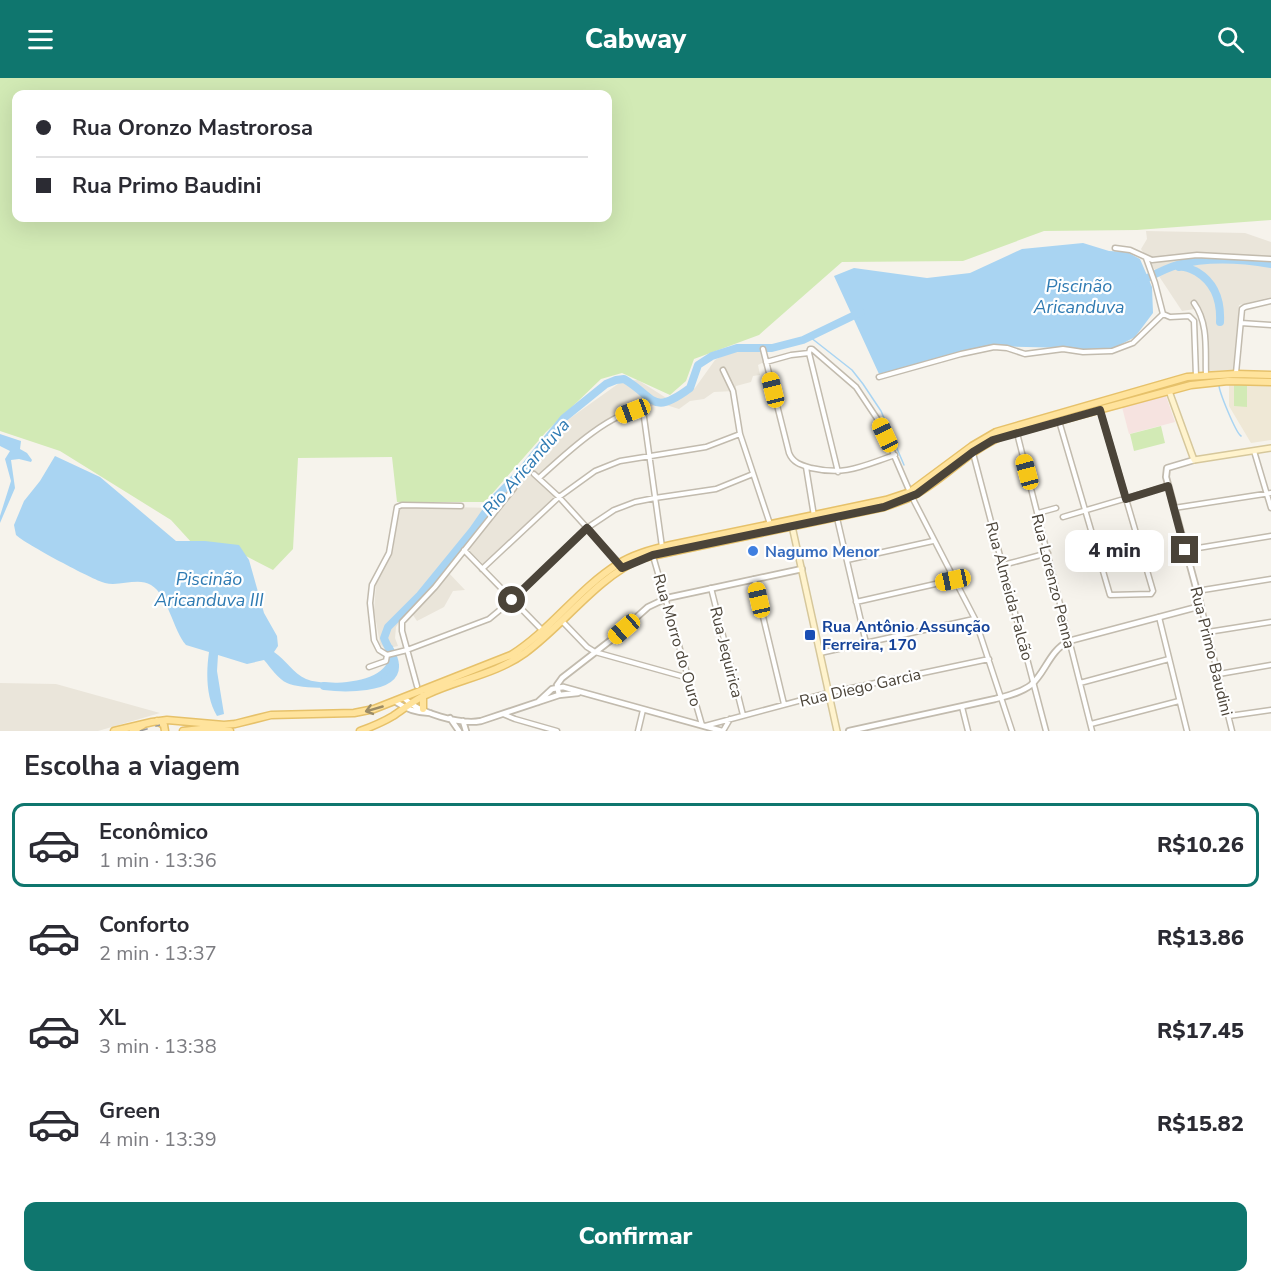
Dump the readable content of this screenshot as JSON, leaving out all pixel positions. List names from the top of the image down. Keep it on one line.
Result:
{"streets":{"street":["Rua Lorenzo Penna","Rua Almeida Falcão","Rua Morro do Ouro","Rua Primo Baudini","Rua Jequirica","Rua Diego Garcia"]},"crossings":[["Rua Morro do Ouro","Rua Diego Garcia"],["Rua Jequirica","Rua Diego Garcia"]],"water":["Piscinão Aricanduva","Rio Aricanduva","Piscinão Aricanduva III"],"places":{"other":["Nagumo Menor"],"transit":["Rua Antônio Assunção Ferreira, 170"]},"page":{"header":"Cabway","banner":["Rua Oronzo Mastrorosa","Rua Primo Baudini"],"bubble":"4 min","heading":"Escolha a viagem","list":[{"name":"Econômico","note":"1 min · 13:36","value":"R$10.26"},{"name":"Conforto","note":"2 min · 13:37","value":"R$13.86"},{"name":"XL","note":"3 min · 13:38","value":"R$17.45"},{"name":"Green","note":"4 min · 13:39","value":"R$15.82"}],"buttons":"Confirmar"}}
